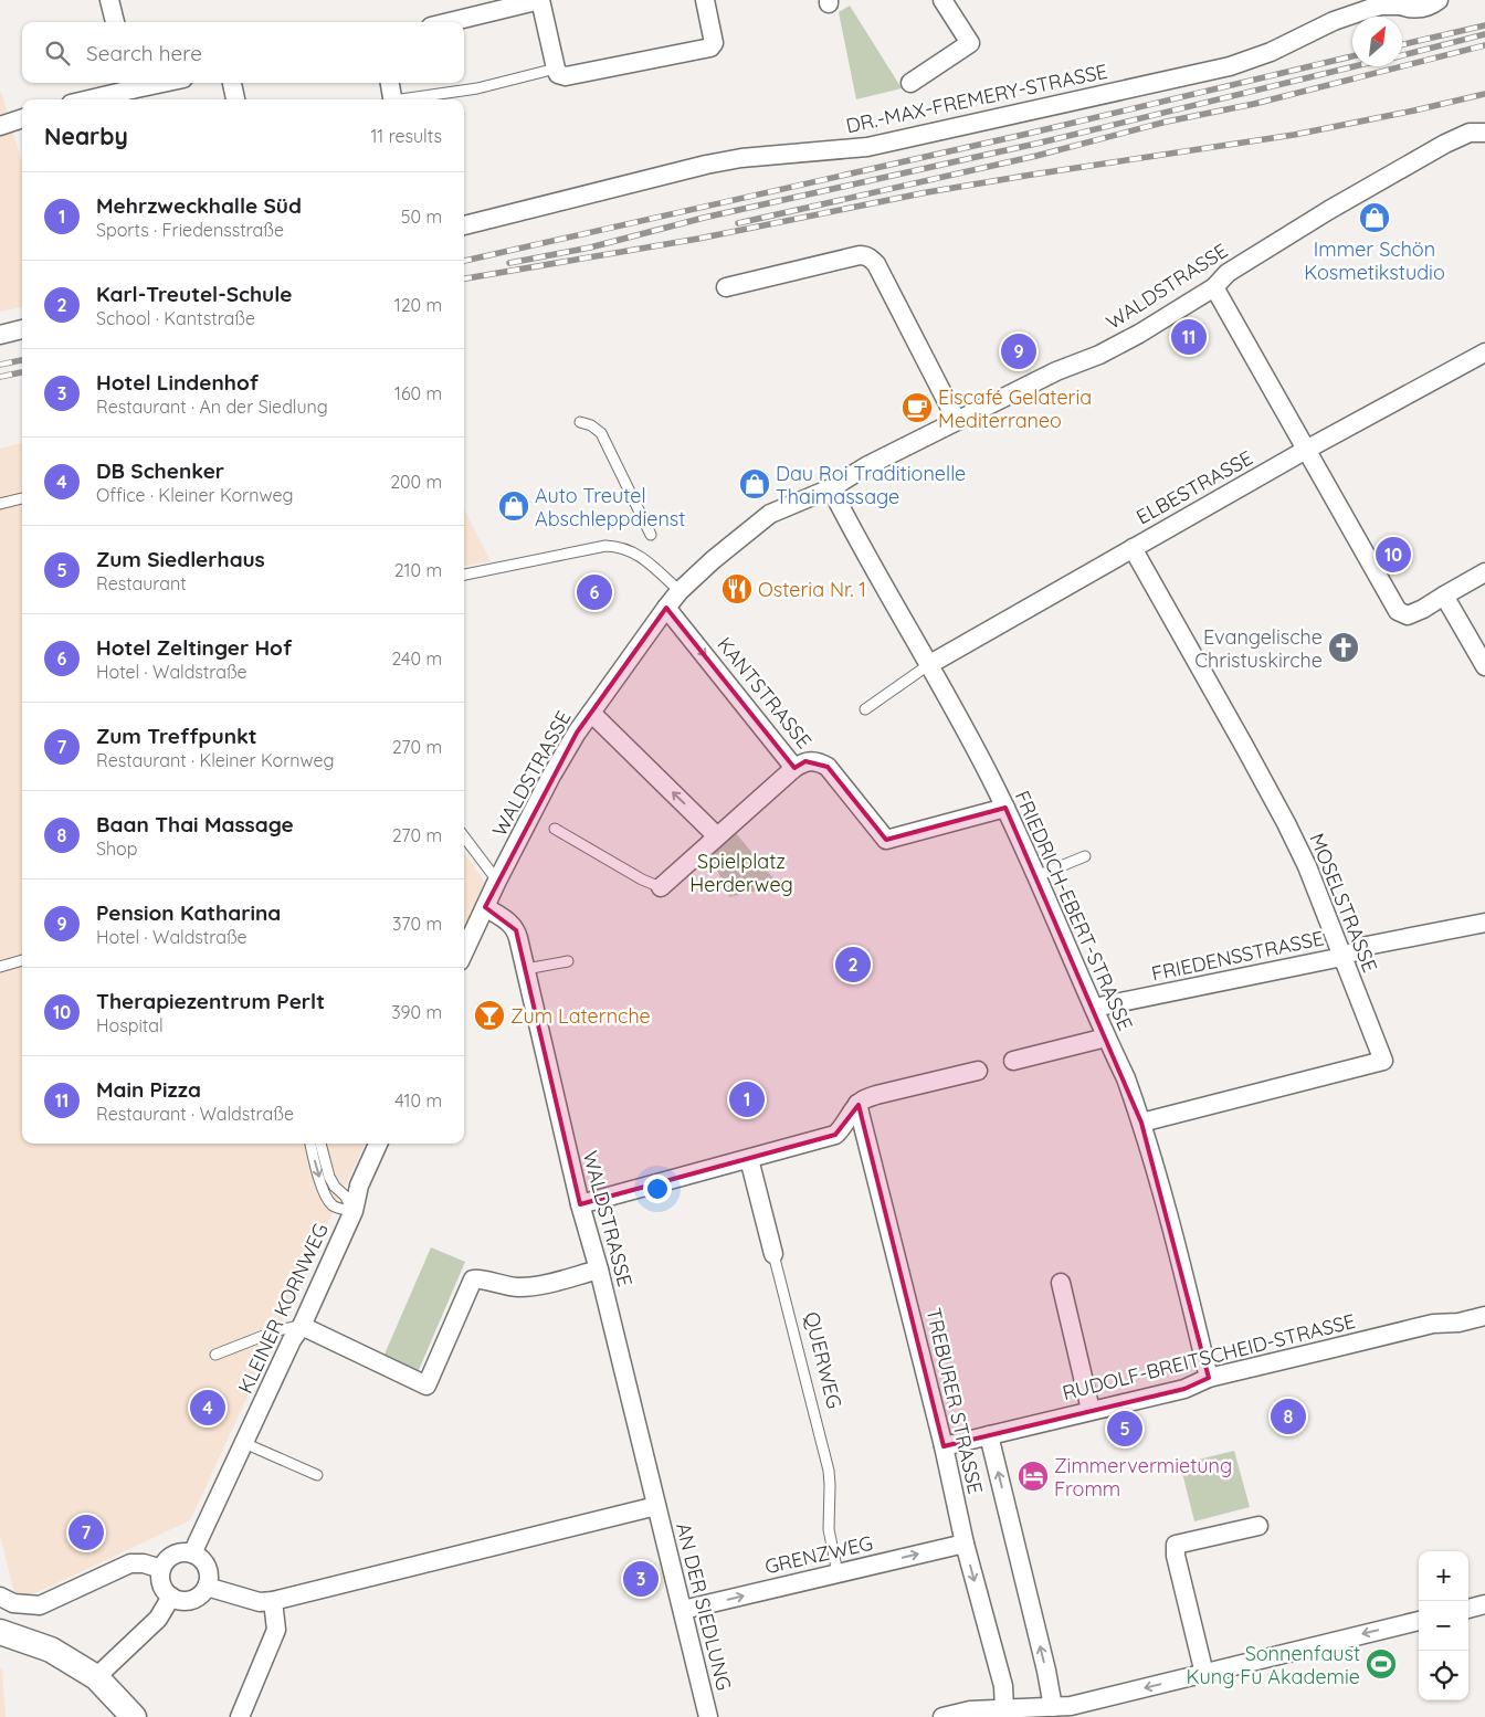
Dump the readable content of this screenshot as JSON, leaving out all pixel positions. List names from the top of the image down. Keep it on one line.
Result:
{"streets":{"street":["DR.-MAX-FREMERY-STRASSE","WALDSTRASSE","ELBESTRASSE","KANTSTRASSE","MOSELSTRASSE","FRIEDRICH-EBERT-STRASSE","FRIEDENSSTRASSE","KLEINER KORNWEG","RUDOLF-BREITSCHEID-STRASSE","QUERWEG","TREBURER STRASSE","GRENZWEG","AN DER SIEDLUNG"]},"crossings":[["WALDSTRASSE","KANTSTRASSE"],["WALDSTRASSE","FRIEDRICH-EBERT-STRASSE"],["WALDSTRASSE","AN DER SIEDLUNG"],["ELBESTRASSE","MOSELSTRASSE"],["ELBESTRASSE","FRIEDRICH-EBERT-STRASSE"],["KANTSTRASSE","FRIEDRICH-EBERT-STRASSE"],["MOSELSTRASSE","FRIEDRICH-EBERT-STRASSE"],["MOSELSTRASSE","FRIEDENSSTRASSE"],["FRIEDRICH-EBERT-STRASSE","FRIEDENSSTRASSE"],["FRIEDRICH-EBERT-STRASSE","RUDOLF-BREITSCHEID-STRASSE"],["RUDOLF-BREITSCHEID-STRASSE","TREBURER STRASSE"],["QUERWEG","GRENZWEG"],["TREBURER STRASSE","GRENZWEG"],["GRENZWEG","AN DER SIEDLUNG"]],"one_way":["GRENZWEG"],"parks":["Spielplatz Herderweg"],"places":{"shop":["Immer Schön Kosmetikstudio","Dau Roi Traditionelle Thaimassage","Auto Treutel Abschleppdienst"],"cafe":["Eiscafé Gelateria Mediterraneo"],"restaurant":["Osteria Nr. 1"],"church":["Evangelische Christuskirche"],"bar":["Zum Laternche"],"hotel":["Zimmervermietung Fromm"],"sports":["Sonnenfaust Kung Fu Akademie"]},"north":"top right","page":{"search":"Search here","heading":["Nearby","11 results"],"list":[{"mark":"1","name":"Mehrzweckhalle Süd","note":"Sports · Friedensstraße","value":"50 m"},{"mark":"2","name":"Karl-Treutel-Schule","note":"School · Kantstraße","value":"120 m"},{"mark":"3","name":"Hotel Lindenhof","note":"Restaurant · An der Siedlung","value":"160 m"},{"mark":"4","name":"DB Schenker","note":"Office · Kleiner Kornweg","value":"200 m"},{"mark":"5","name":"Zum Siedlerhaus","note":"Restaurant","value":"210 m"},{"mark":"6","name":"Hotel Zeltinger Hof","note":"Hotel · Waldstraße","value":"240 m"},{"mark":"7","name":"Zum Treffpunkt","note":"Restaurant · Kleiner Kornweg","value":"270 m"},{"mark":"8","name":"Baan Thai Massage","note":"Shop","value":"270 m"},{"mark":"9","name":"Pension Katharina","note":"Hotel · Waldstraße","value":"370 m"},{"mark":"10","name":"Therapiezentrum Perlt","note":"Hospital","value":"390 m"},{"mark":"11","name":"Main Pizza","note":"Restaurant · Waldstraße","value":"410 m"}],"pins":["11","9","10","6","2","1","4","8","5","7","3"],"map_buttons":["+","−"]}}
